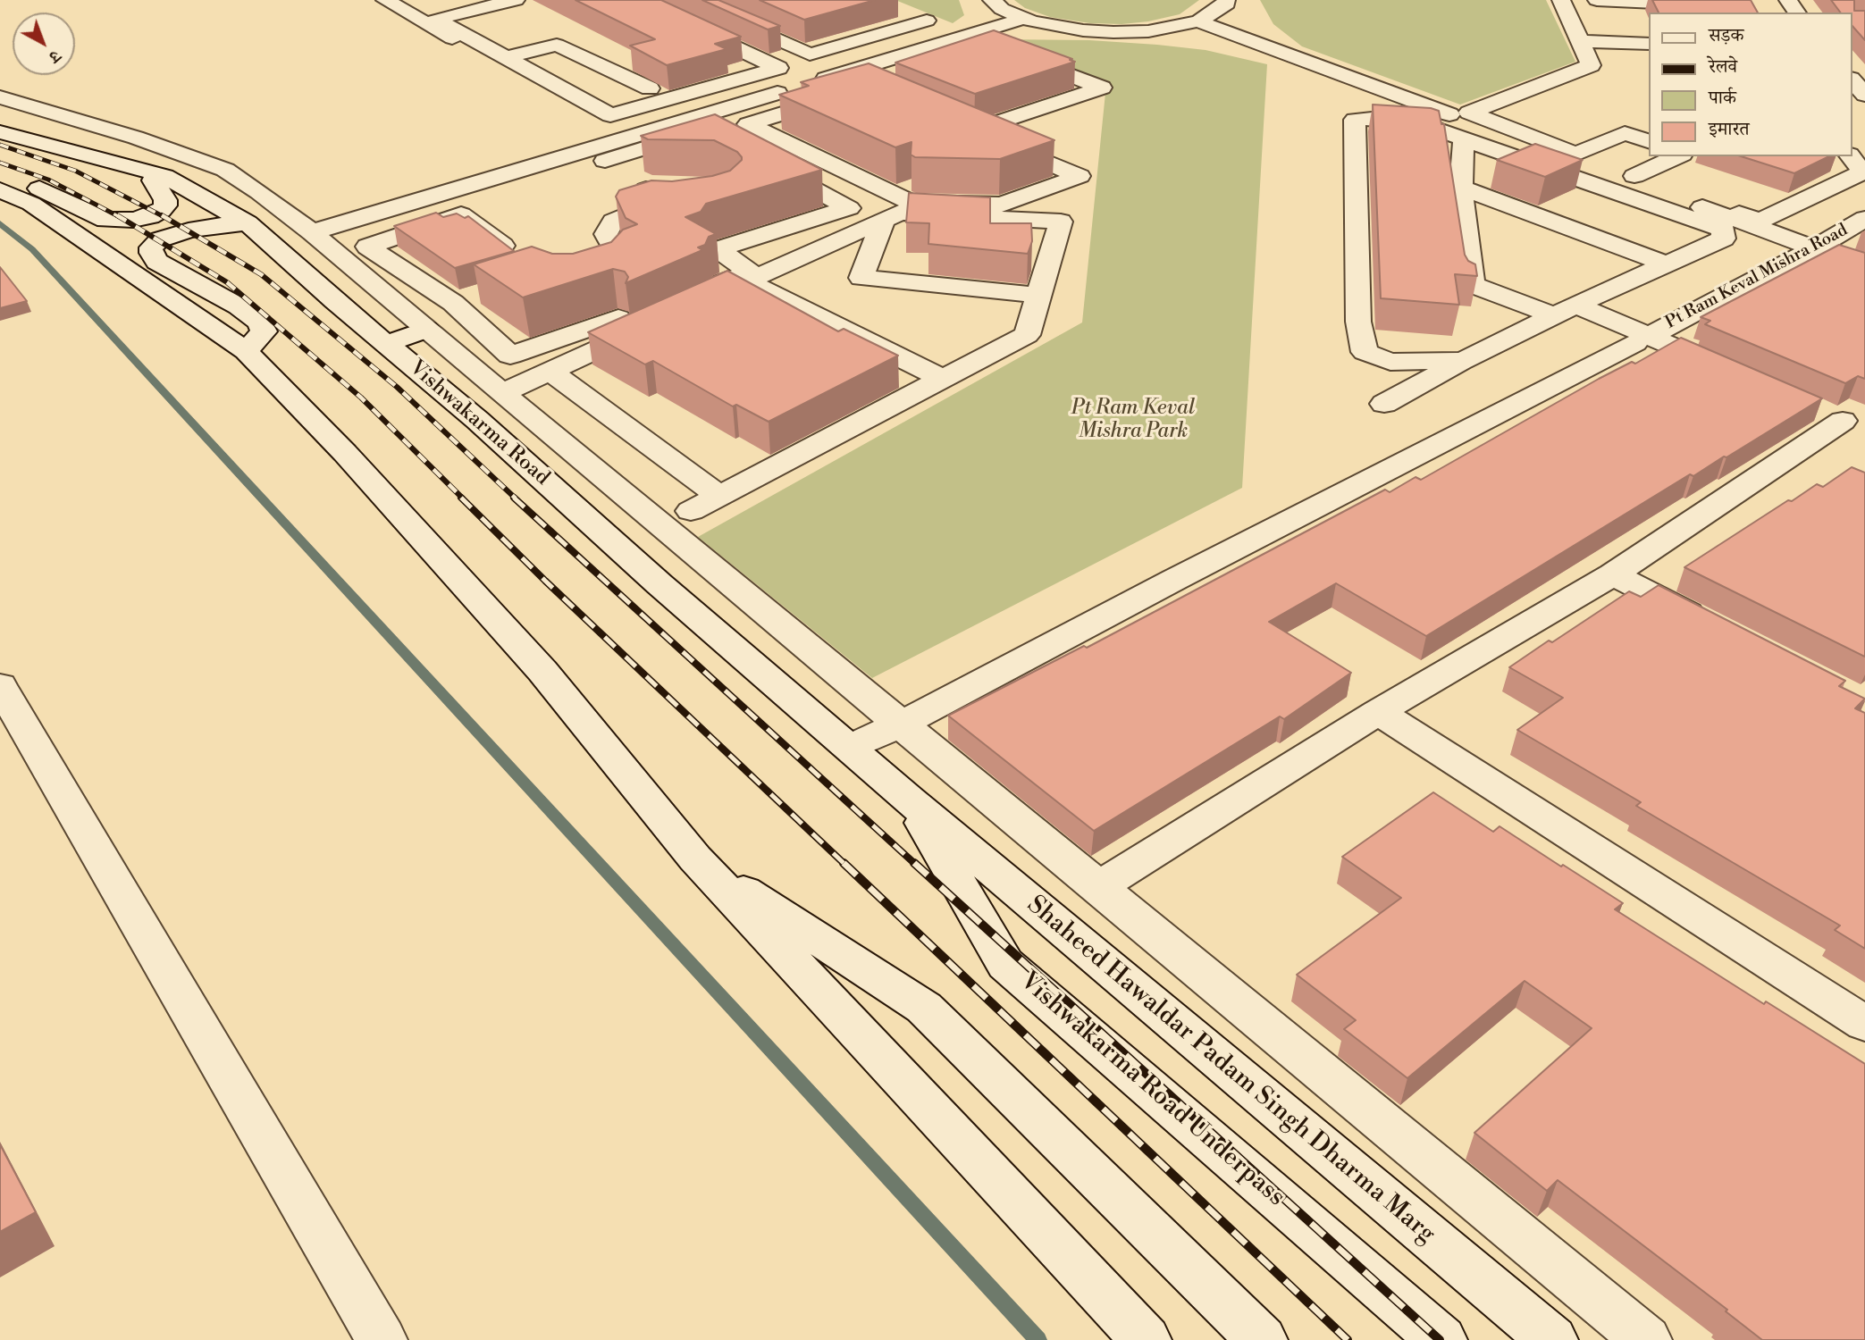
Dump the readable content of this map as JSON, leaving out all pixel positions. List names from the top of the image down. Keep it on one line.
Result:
{"streets":{"street":["Pt Ram Keval Mishra Road","Vishwakarma Road","Shaheed Hawaldar Padam Singh Dharma Marg","Vishwakarma Road Underpass"]},"crossings":[["Pt Ram Keval Mishra Road","Vishwakarma Road"],["Vishwakarma Road","Shaheed Hawaldar Padam Singh Dharma Marg"],["Vishwakarma Road","Vishwakarma Road Underpass"],["Shaheed Hawaldar Padam Singh Dharma Marg","Vishwakarma Road Underpass"]],"parks":["Pt Ram Keval Mishra Park"],"legend":["सड़क","रेलवे","पार्क","इमारत"],"north":"bottom right"}
